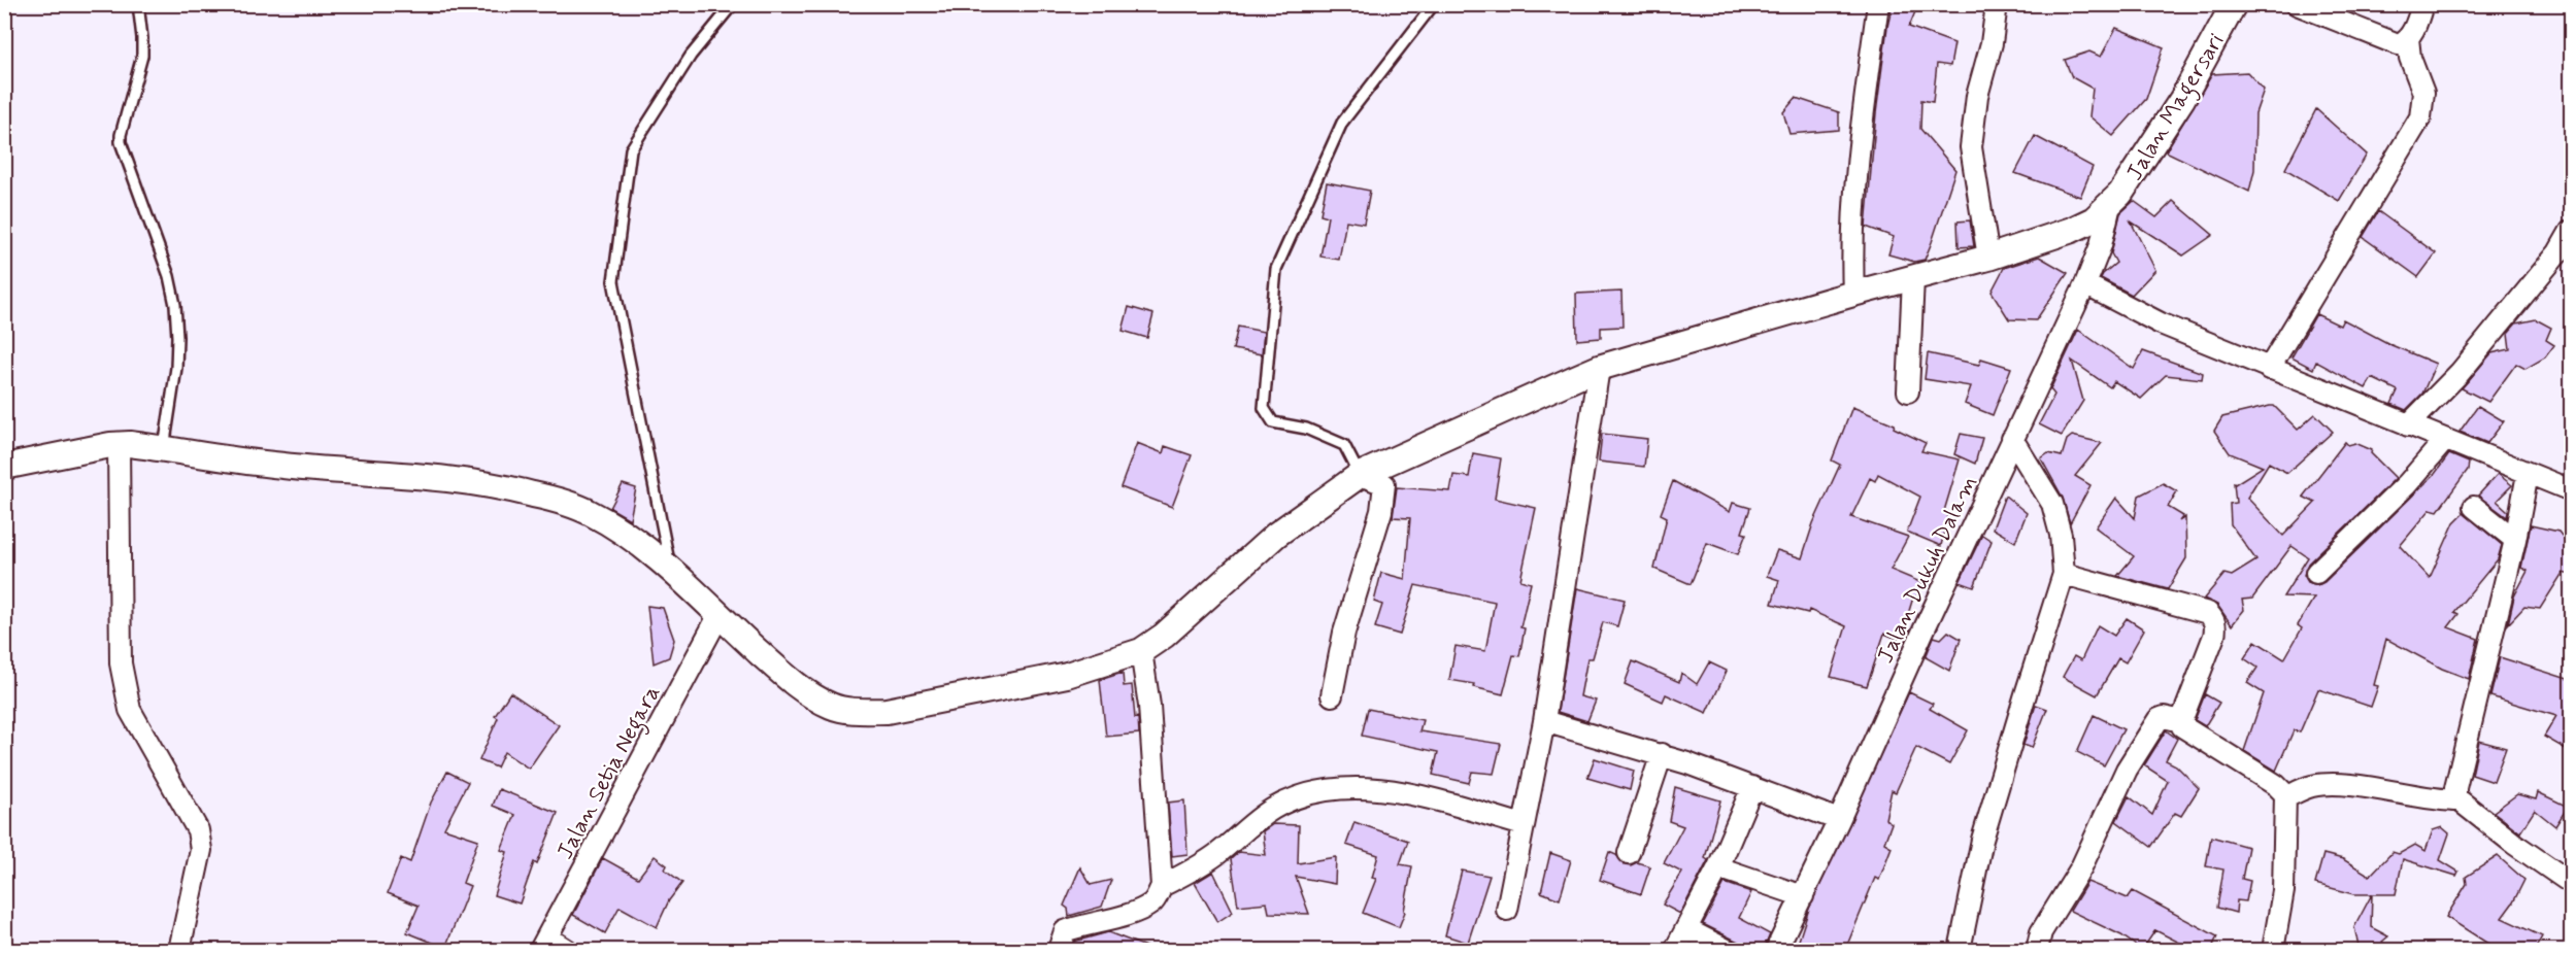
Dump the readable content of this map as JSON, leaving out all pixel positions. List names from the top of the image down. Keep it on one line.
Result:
{"streets":{"street":["Jalan Magersari","Jalan Dukuh Dalam","Jalan Setia Negara"]},"crossings":[["Jalan Magersari","Jalan Dukuh Dalam"],["Jalan Magersari","Jalan Setia Negara"]]}
